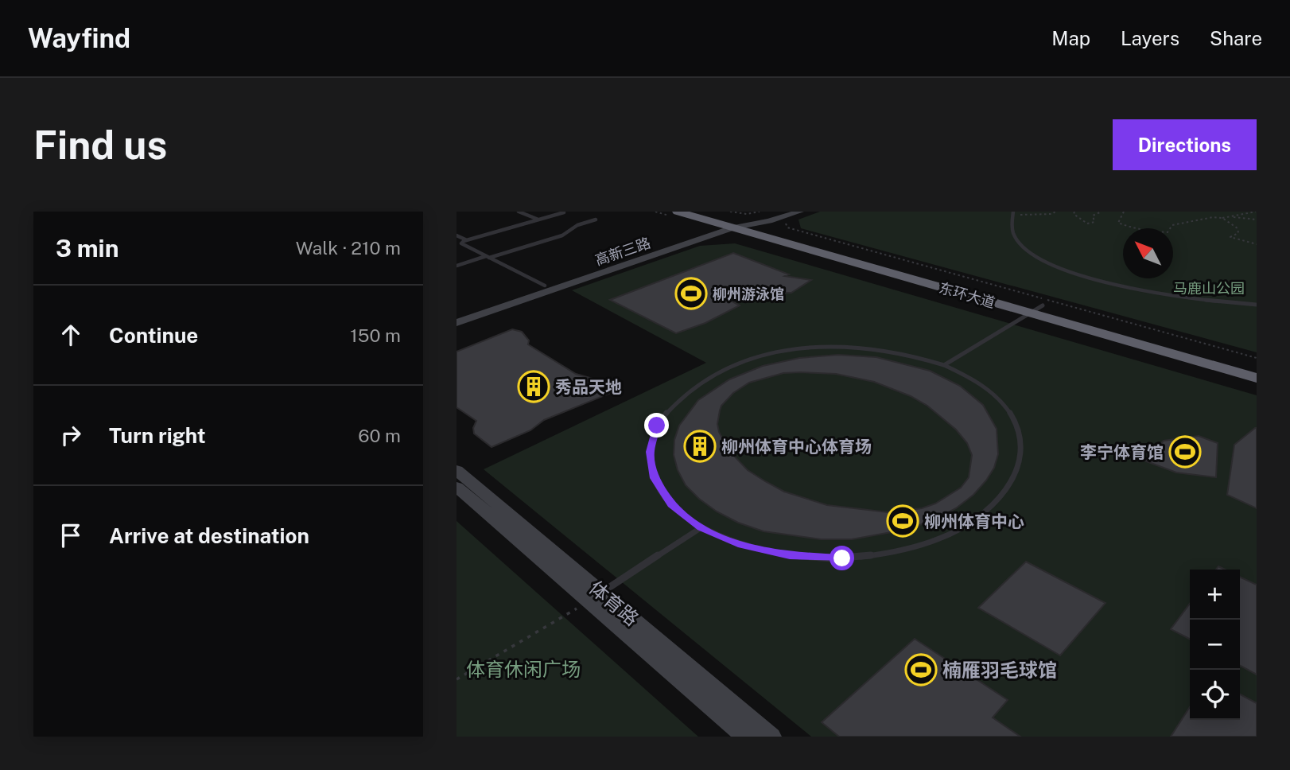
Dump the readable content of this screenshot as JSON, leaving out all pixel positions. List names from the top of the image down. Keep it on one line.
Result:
{"streets":{"highway":["东环大道"],"main road":["高新三路","体育路"]},"crossings":[["高新三路","东环大道"]],"parks":["马鹿山公园","体育休闲广场"],"places":{"sports":["柳州游泳馆","李宁体育馆","柳州体育中心","楠雁羽毛球馆"],"building":["秀品天地","柳州体育中心体育场"]},"north":"top left","page":{"header":"Wayfind","nav":["Map","Layers","Share"],"buttons":"Directions","title":"Find us","heading":["3 min","Walk · 210 m"],"list":[["Continue","150 m"],["Turn right","60 m"],"Arrive at destination"],"map_buttons":["+","−"]}}
